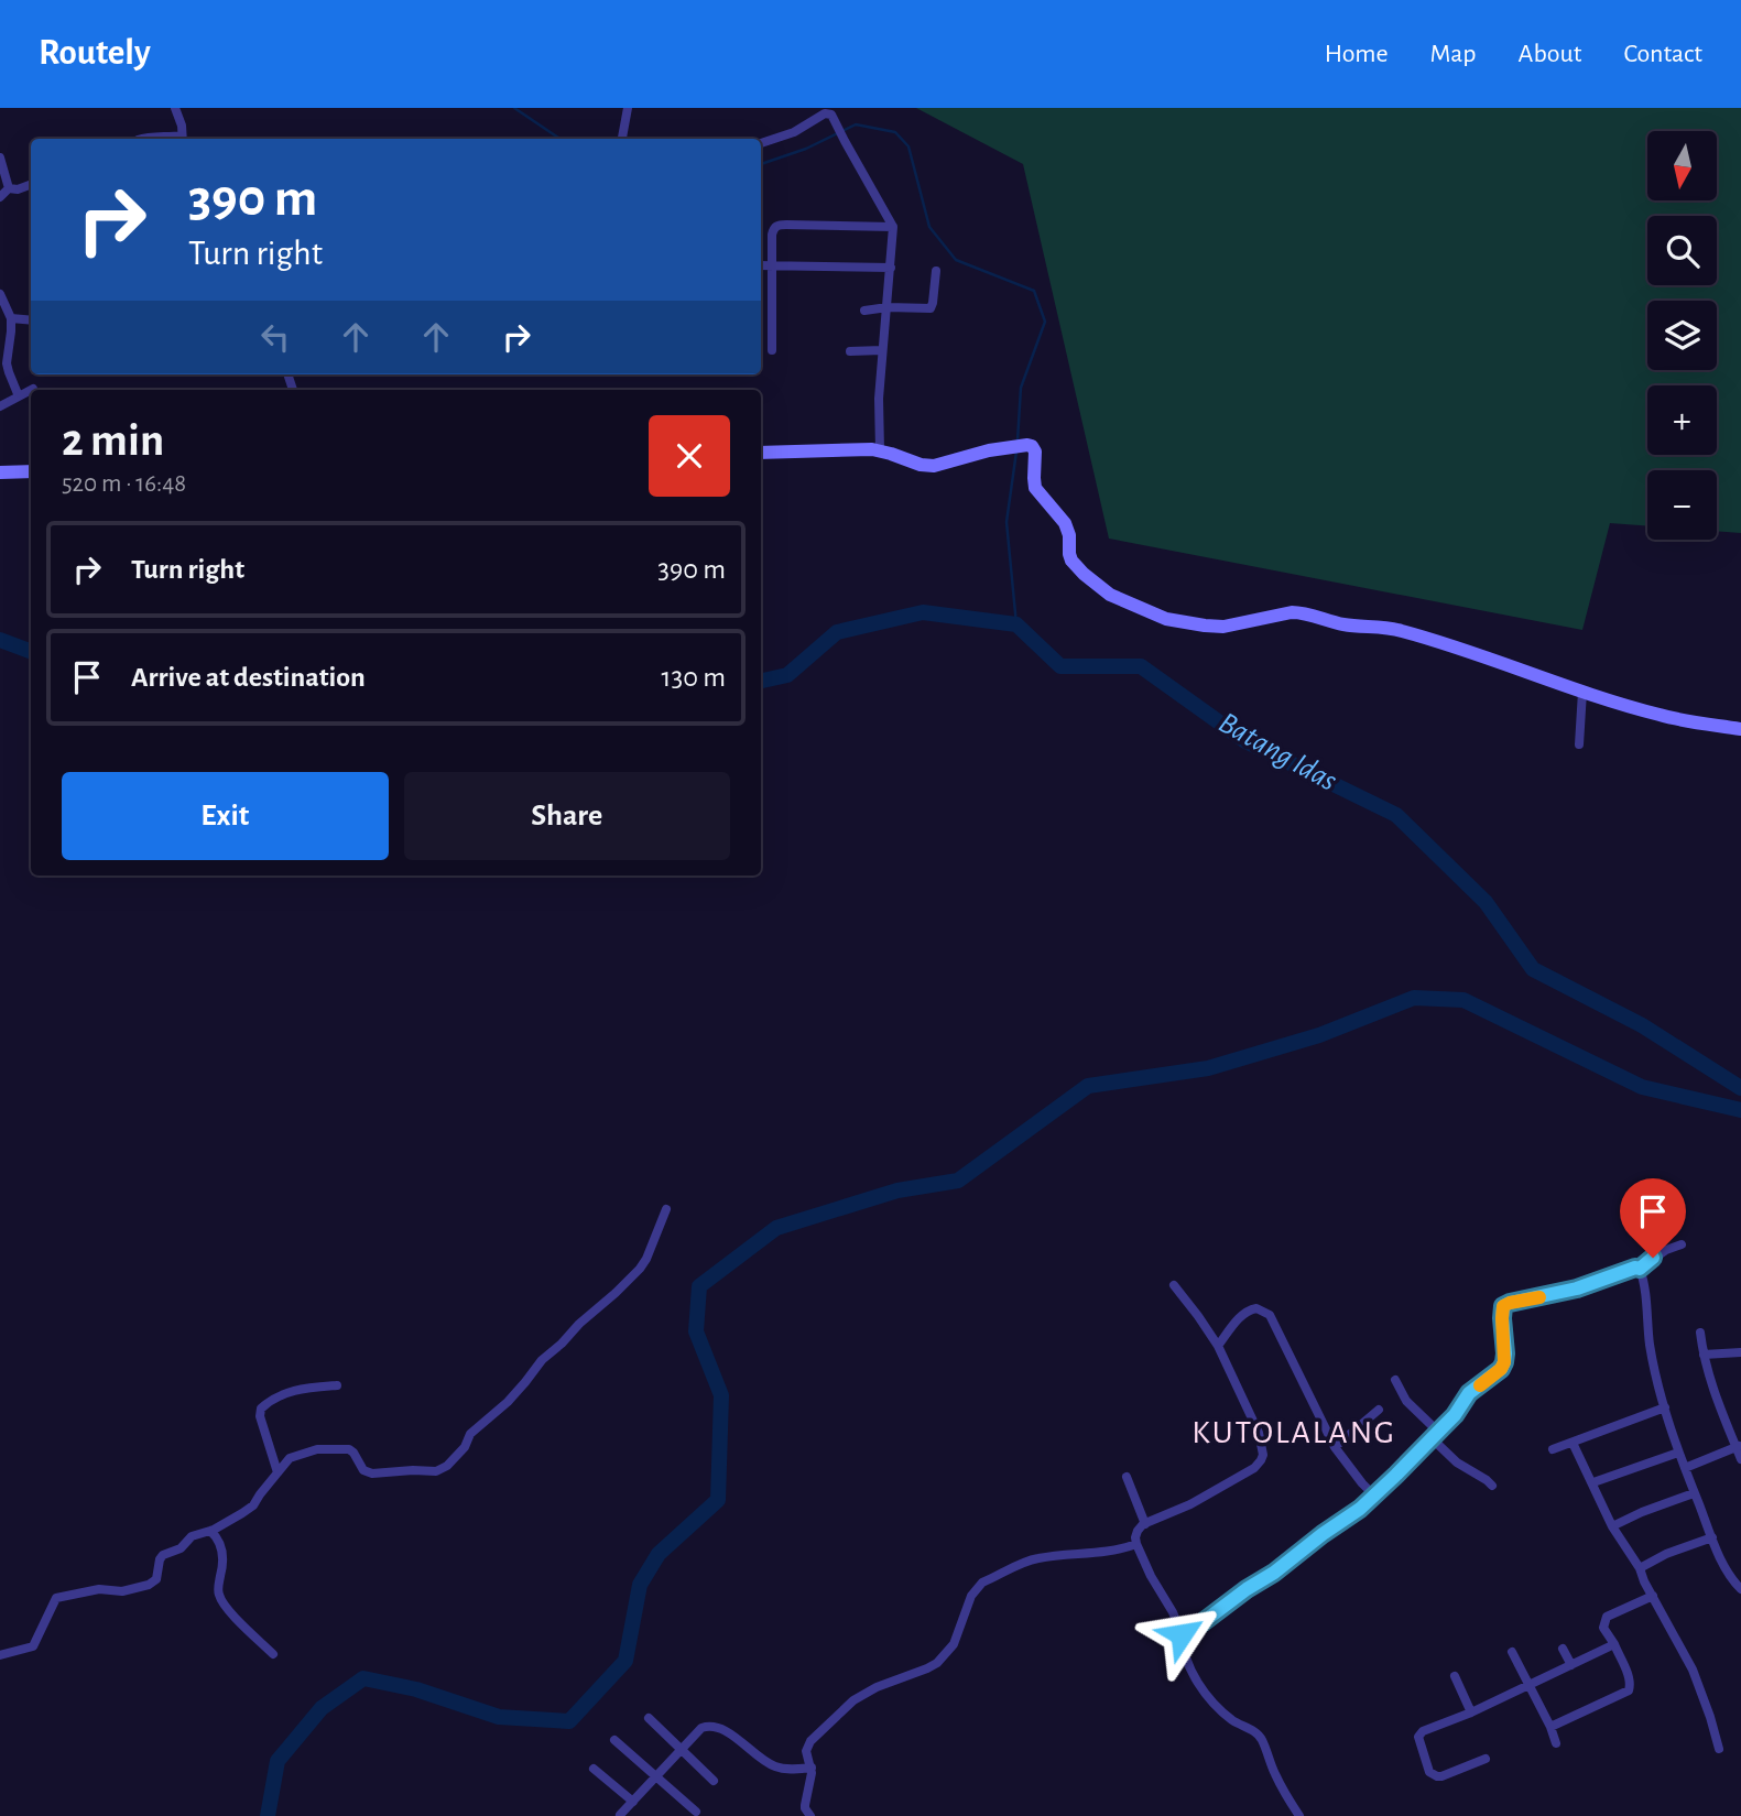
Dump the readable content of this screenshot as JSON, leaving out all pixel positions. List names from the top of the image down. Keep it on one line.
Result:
{"districts":["KUTOLALANG"],"water":["Batang Idas"],"north":"bottom","page":{"header":"Routely","nav":["Home","Map","About","Contact"],"map_buttons":["+","−"],"turn":["390 m","Turn right"],"heading":["2 min","520 m · 16:48"],"list":[{"name":"Turn right","value":"390 m"},{"name":"Arrive at destination","value":"130 m"}],"buttons":["Exit","Share"]}}
